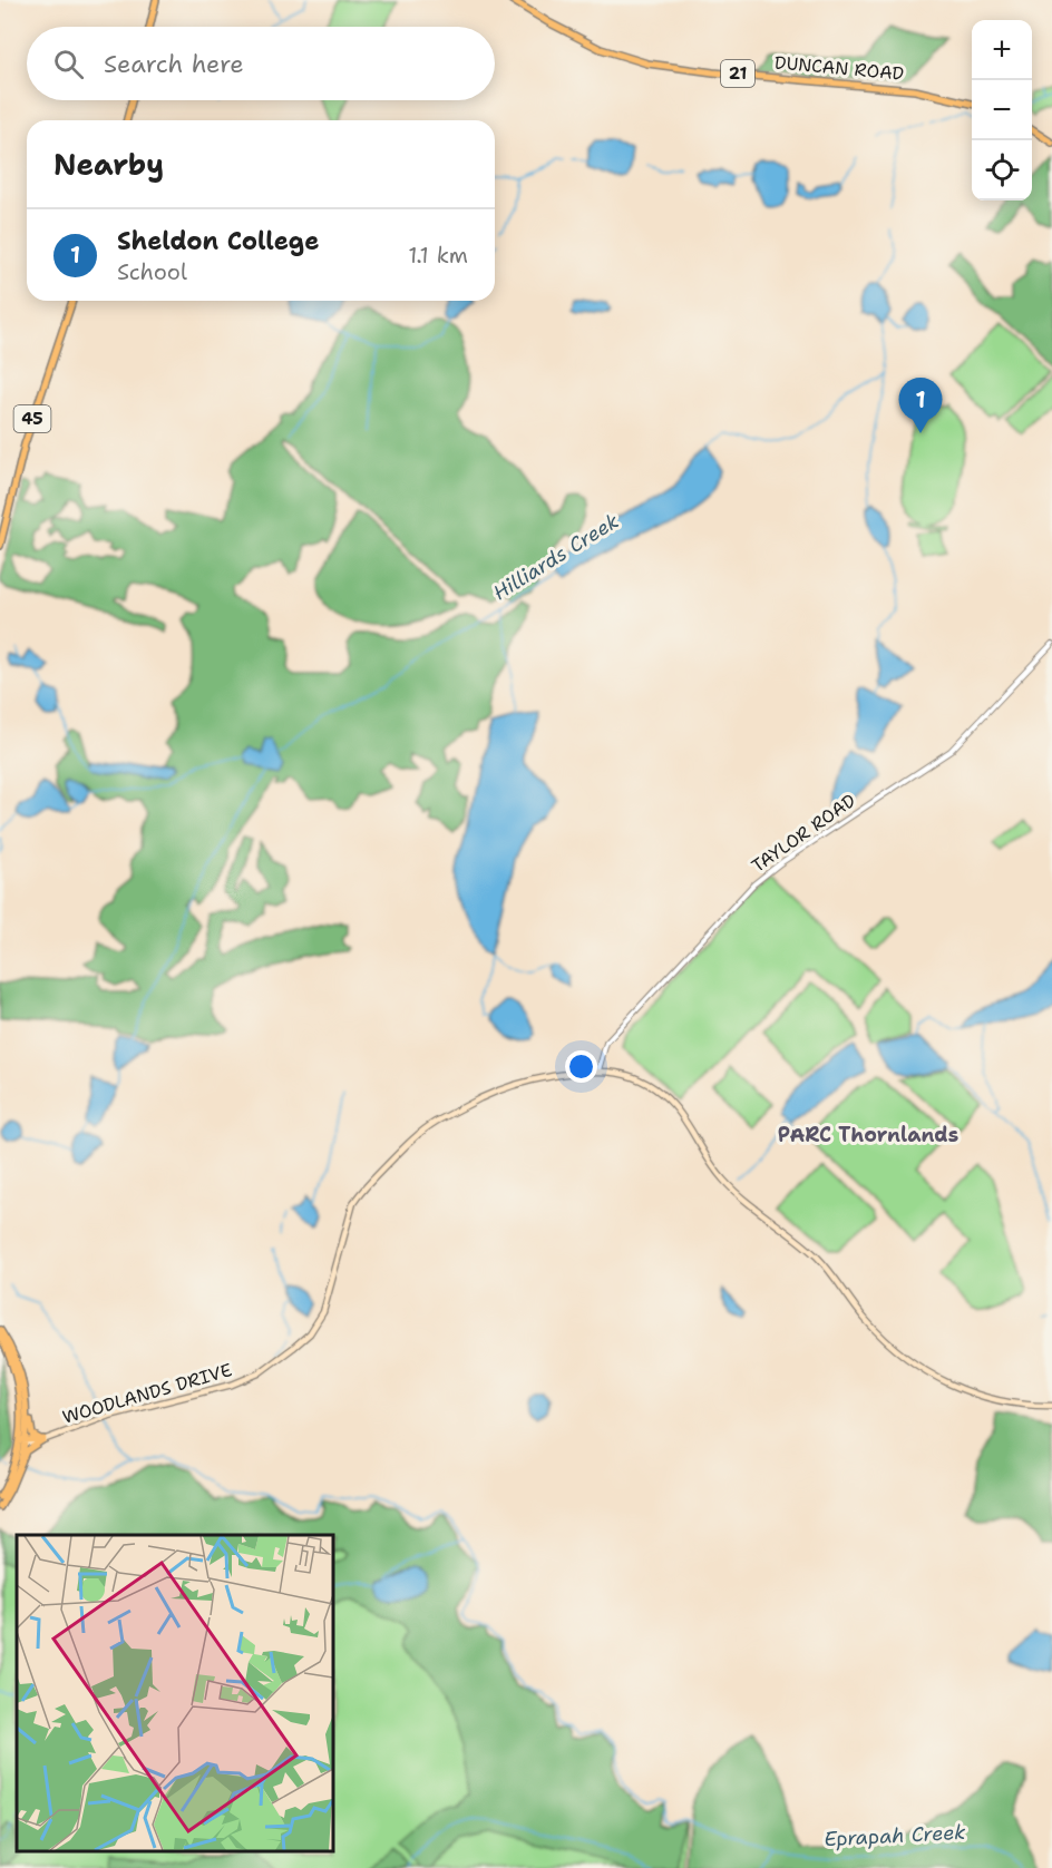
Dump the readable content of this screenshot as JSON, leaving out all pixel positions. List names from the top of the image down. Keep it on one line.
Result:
{"streets":{"main road":["DUNCAN ROAD","21","45","WOODLANDS DRIVE"],"street":["TAYLOR ROAD"]},"crossings":[["TAYLOR ROAD","WOODLANDS DRIVE"]],"districts":["PARC Thornlands"],"water":["Hilliards Creek","Eprapah Creek"],"page":{"map_buttons":["+","−"],"search":"Search here","heading":"Nearby","list":[{"mark":"1","name":"Sheldon College","note":"School","value":"1.1 km"}],"pins":"1"}}
